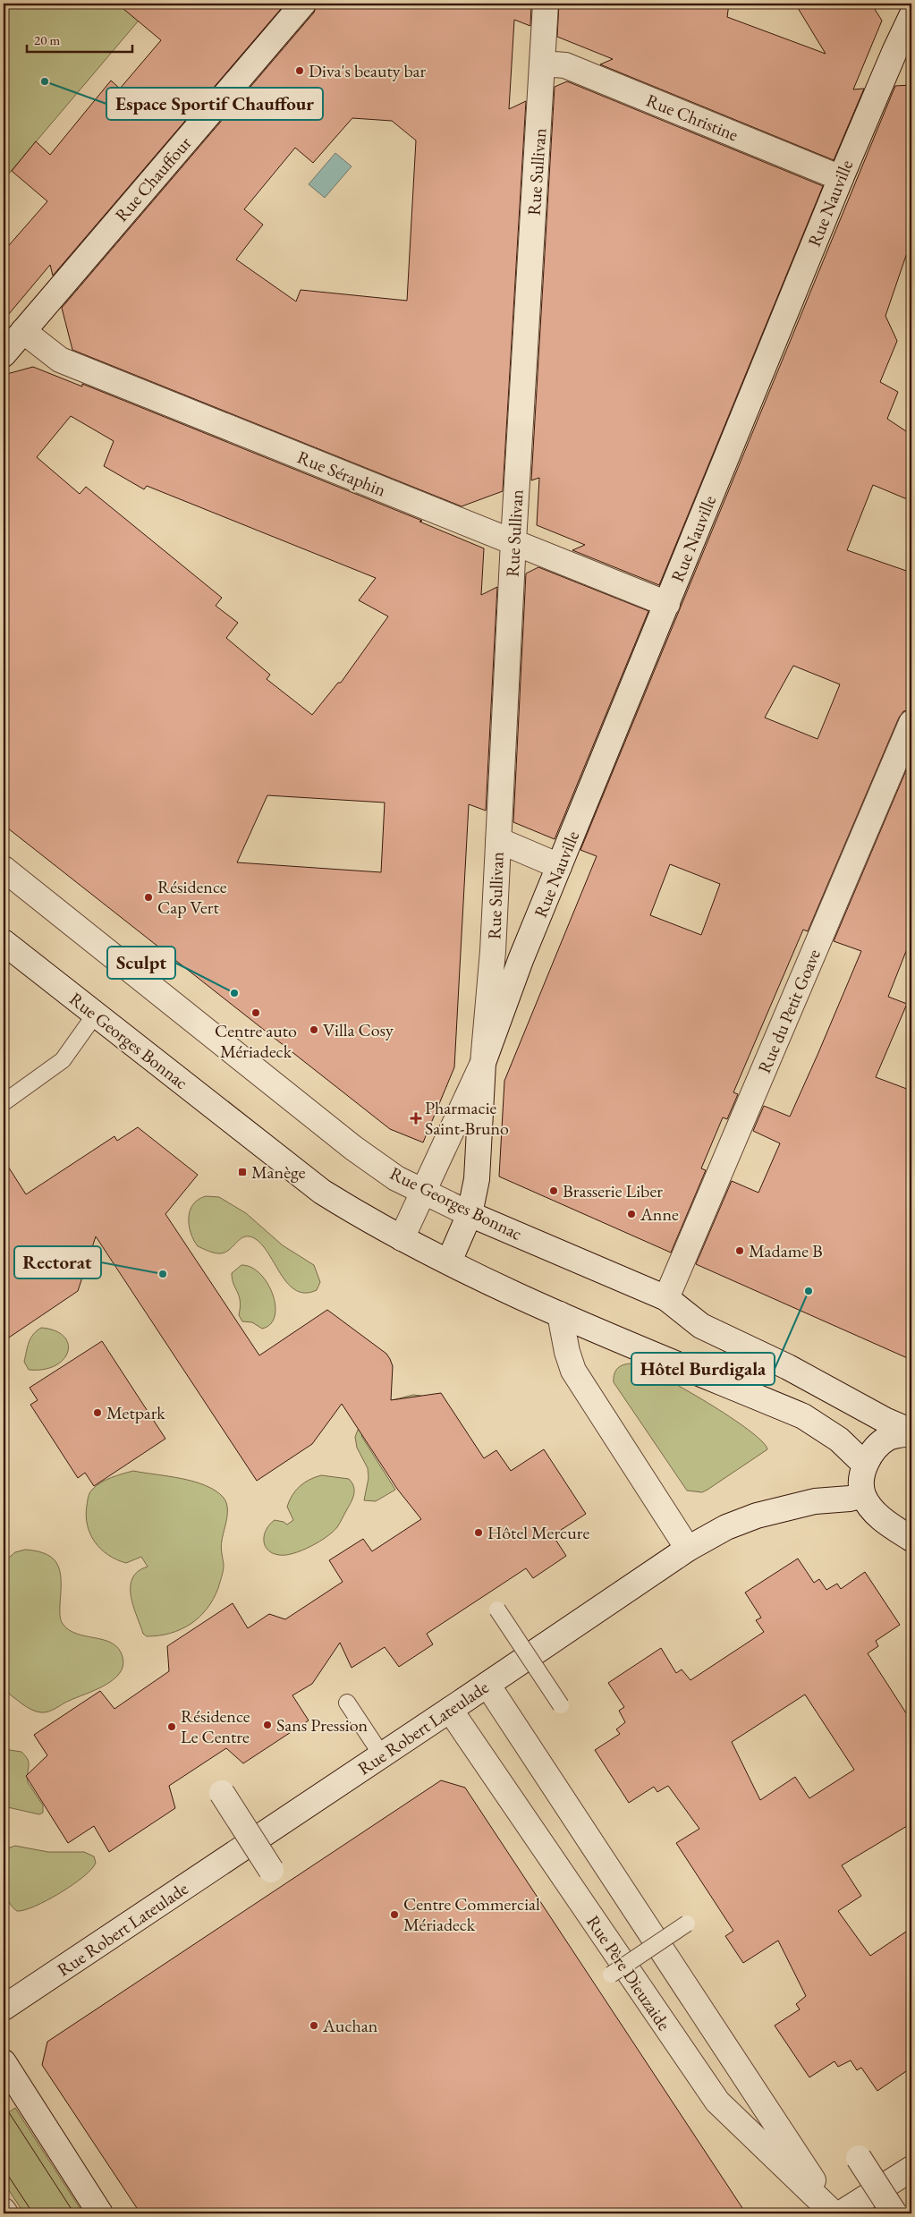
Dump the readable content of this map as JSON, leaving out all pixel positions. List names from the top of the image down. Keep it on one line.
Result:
{"streets":{"street":["Rue Christine","Rue Sullivan","Rue Chauffour","Rue Nauville","Rue Séraphin","Rue du Petit Goave","Rue Georges Bonnac","Rue Robert Lateulade","Rue Père Dieuzaide"]},"crossings":[["Rue Christine","Rue Sullivan"],["Rue Christine","Rue Nauville"],["Rue Sullivan","Rue Nauville"],["Rue Sullivan","Rue Séraphin"],["Rue Sullivan","Rue Georges Bonnac"],["Rue Chauffour","Rue Séraphin"],["Rue Nauville","Rue Séraphin"],["Rue du Petit Goave","Rue Georges Bonnac"],["Rue Robert Lateulade","Rue Père Dieuzaide"]],"places":{"other":["Diva's beauty bar","Espace Sportif Chauffour","Résidence Cap Vert","Sculpt","Centre auto Mériadeck","Villa Cosy","Brasserie Liber","Anne","Madame B","Rectorat","Hôtel Burdigala","Metpark","Hôtel Mercure","Sans Pression","Résidence Le Centre","Centre Commercial Mériadeck","Auchan"],"health":["Pharmacie Saint-Bruno"],"transit":["Manège"]},"scale_bar":"20 m"}
